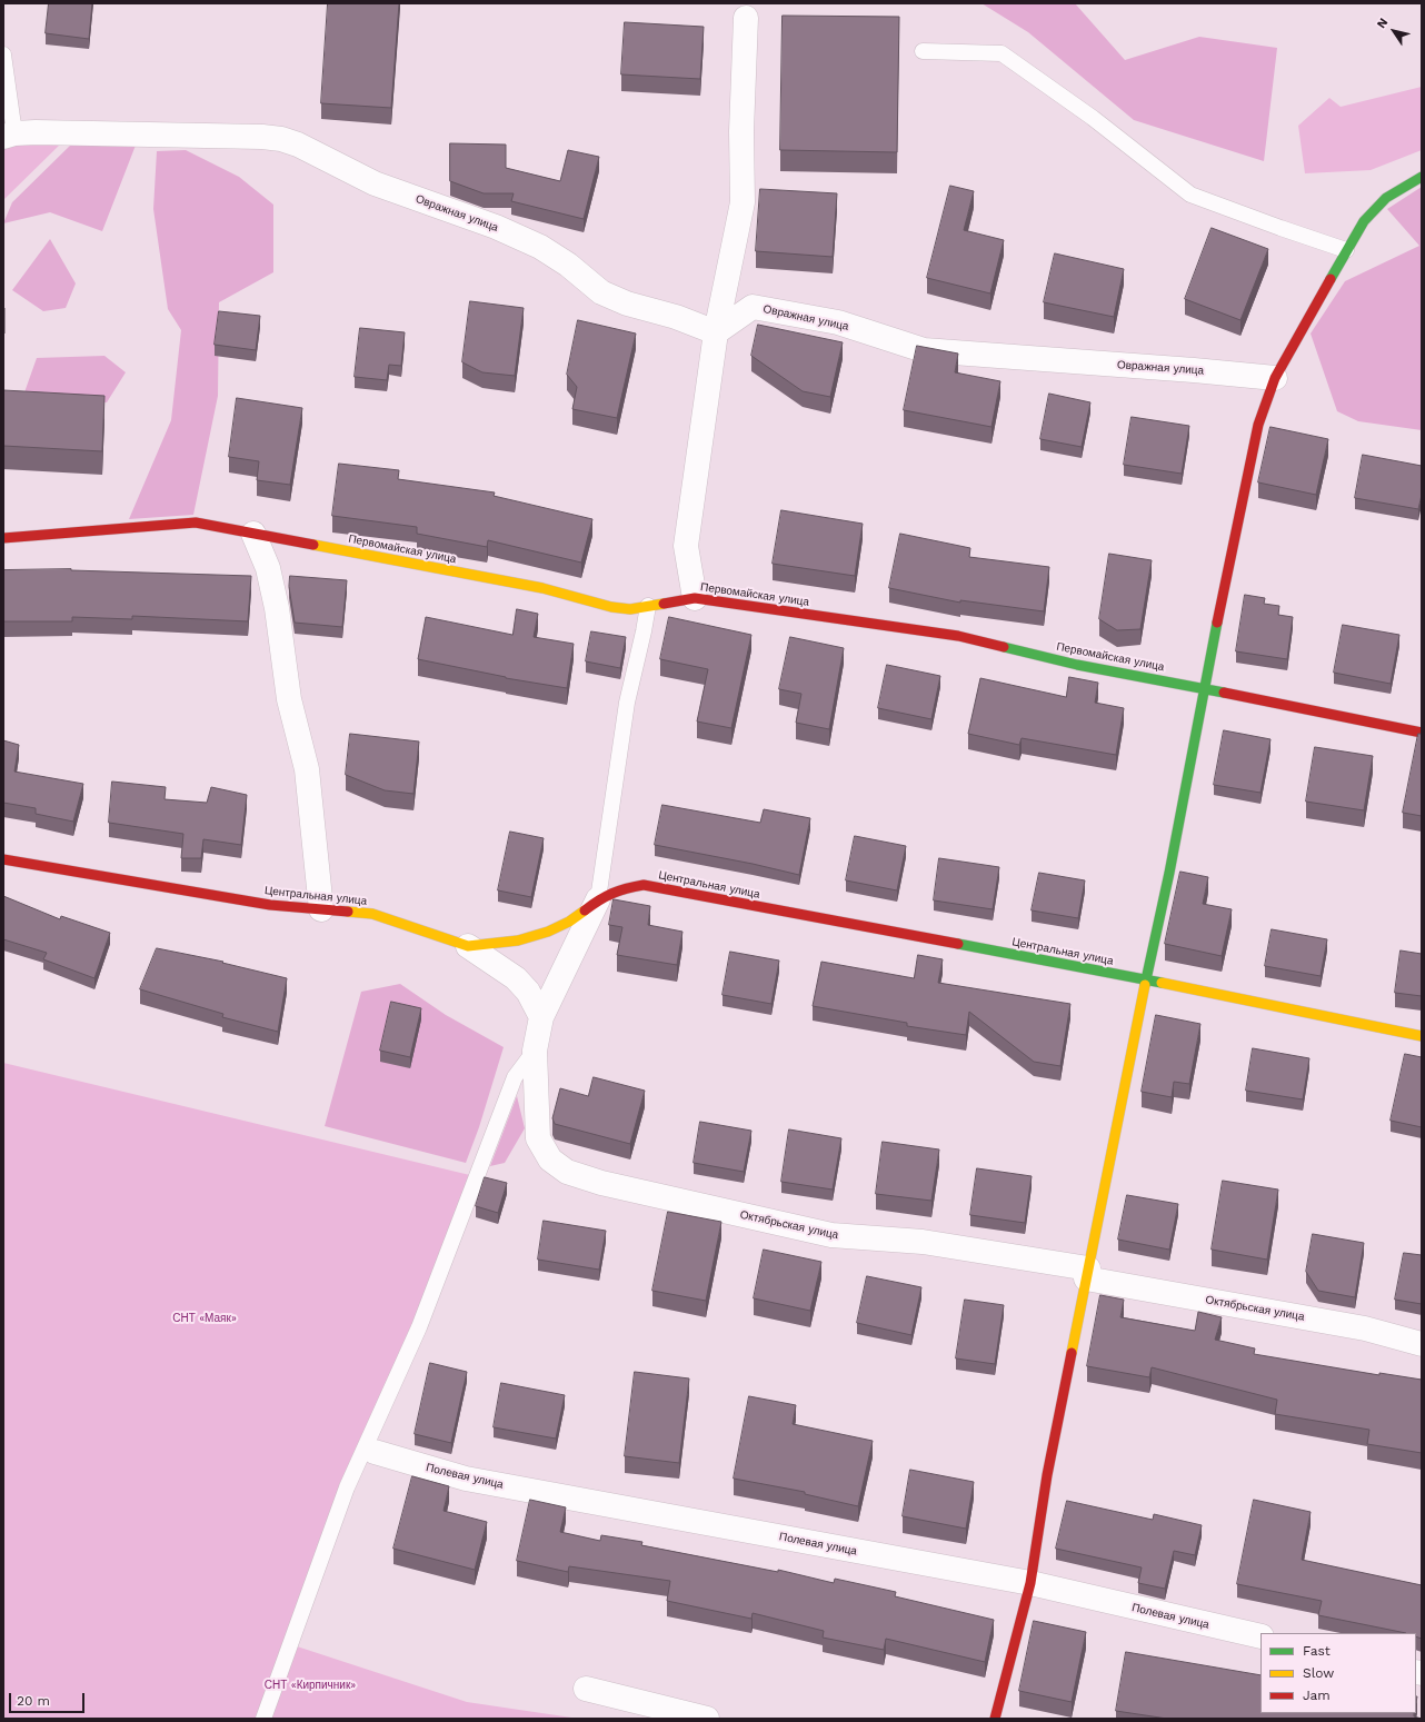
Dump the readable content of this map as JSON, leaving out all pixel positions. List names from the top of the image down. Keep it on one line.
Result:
{"streets":{"street":["Овражная улица","Первомайская улица","Центральная улица","Октябрьская улица","Полевая улица"]},"parks":["СНТ «Маяк»","СНТ «Кирпичник»"],"legend":["Fast","Slow","Jam"],"scale_bar":"20 m","north":"top left"}
